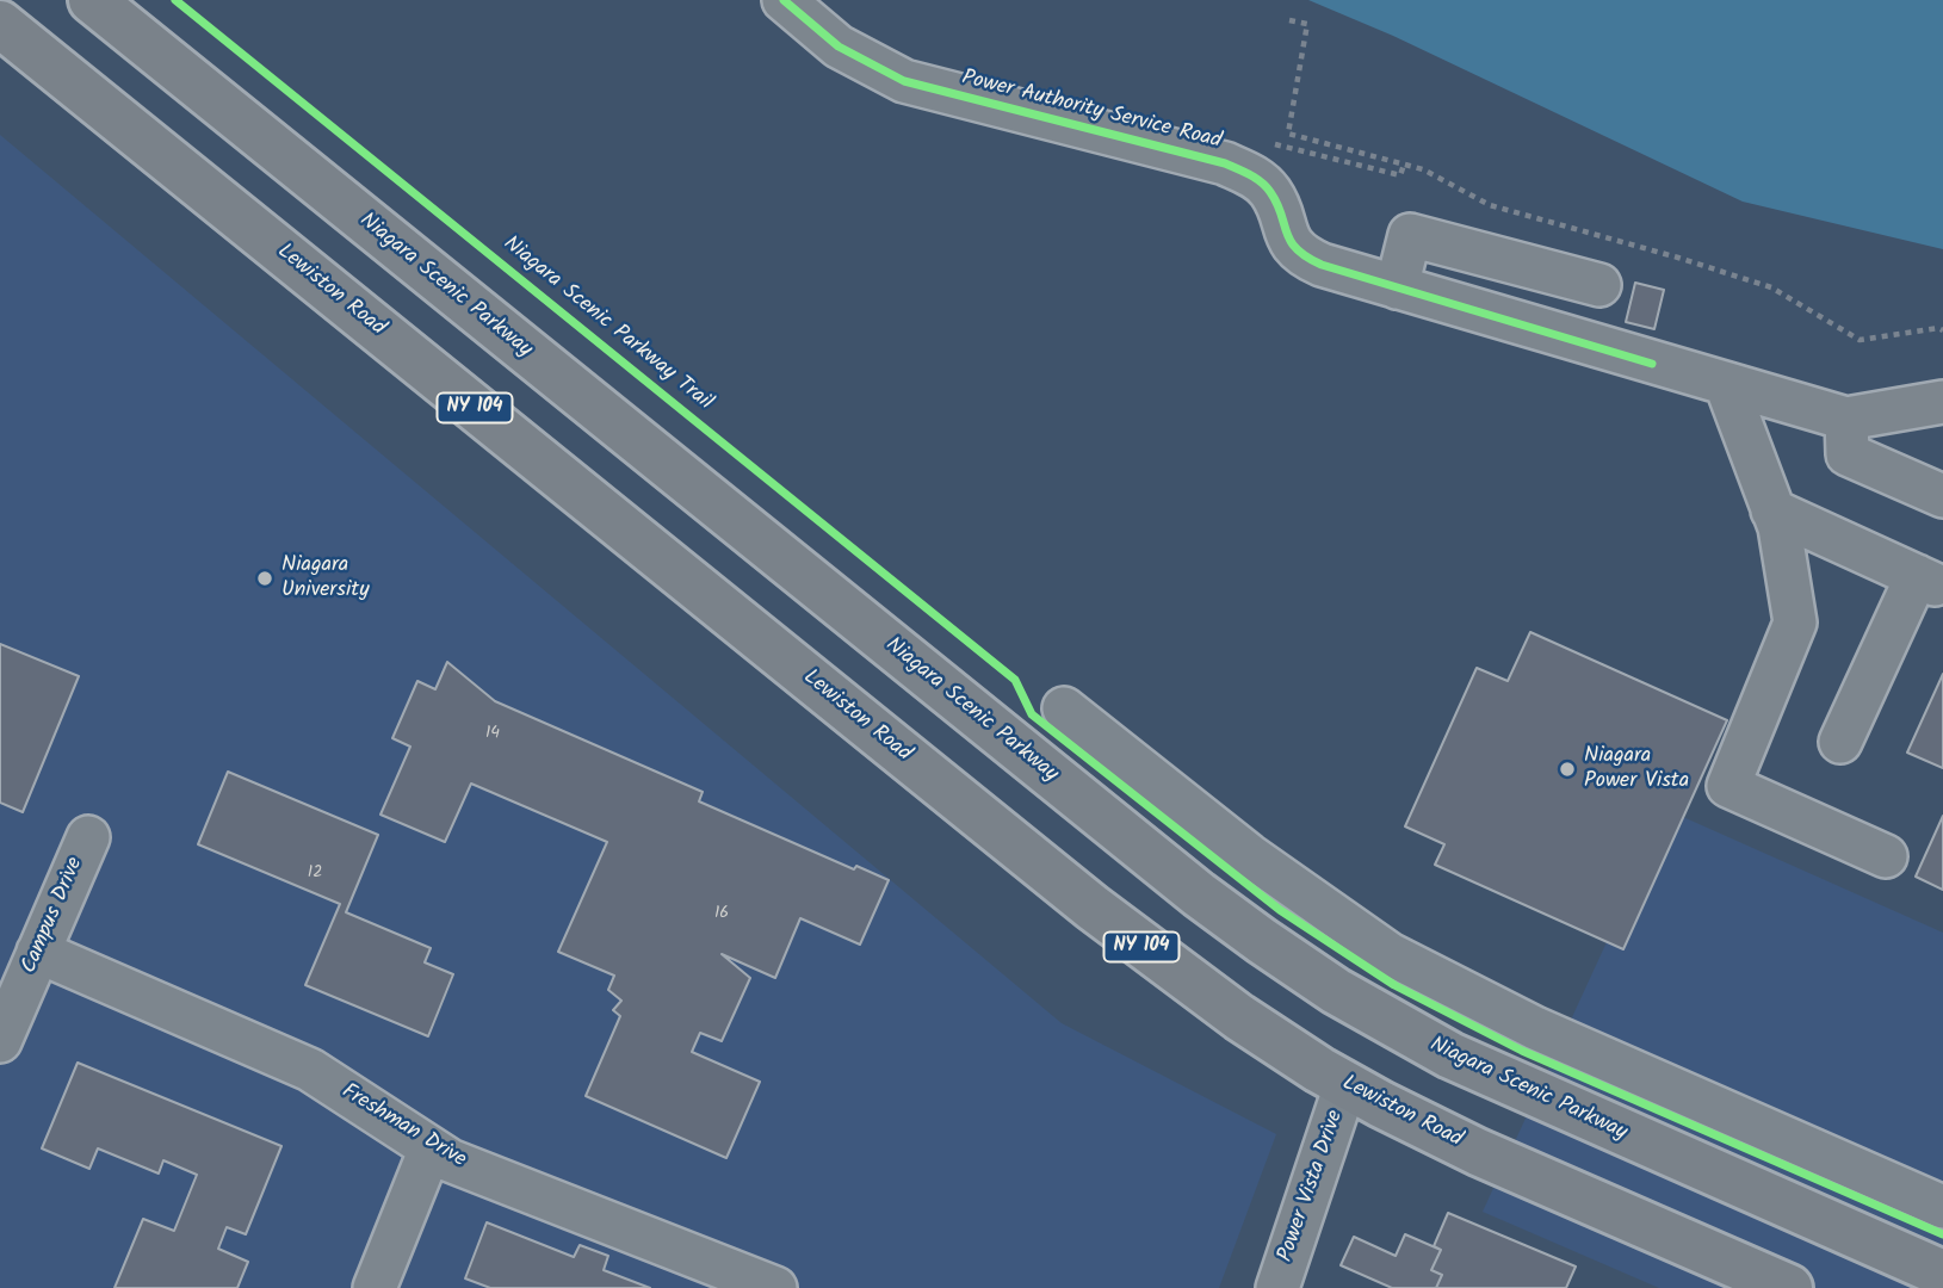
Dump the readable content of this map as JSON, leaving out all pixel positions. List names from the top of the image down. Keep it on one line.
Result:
{"streets":{"main road":["Niagara Scenic Parkway","Lewiston Road","NY 104"],"street":["Power Authority Service Road","Campus Drive","Freshman Drive","Power Vista Drive"],"cycle path":["Niagara Scenic Parkway Trail"]},"crossings":[["Lewiston Road","Power Vista Drive"],["Campus Drive","Freshman Drive"]],"places":["Niagara University","Niagara Power Vista"],"house_numbers":["14","12","16"]}
